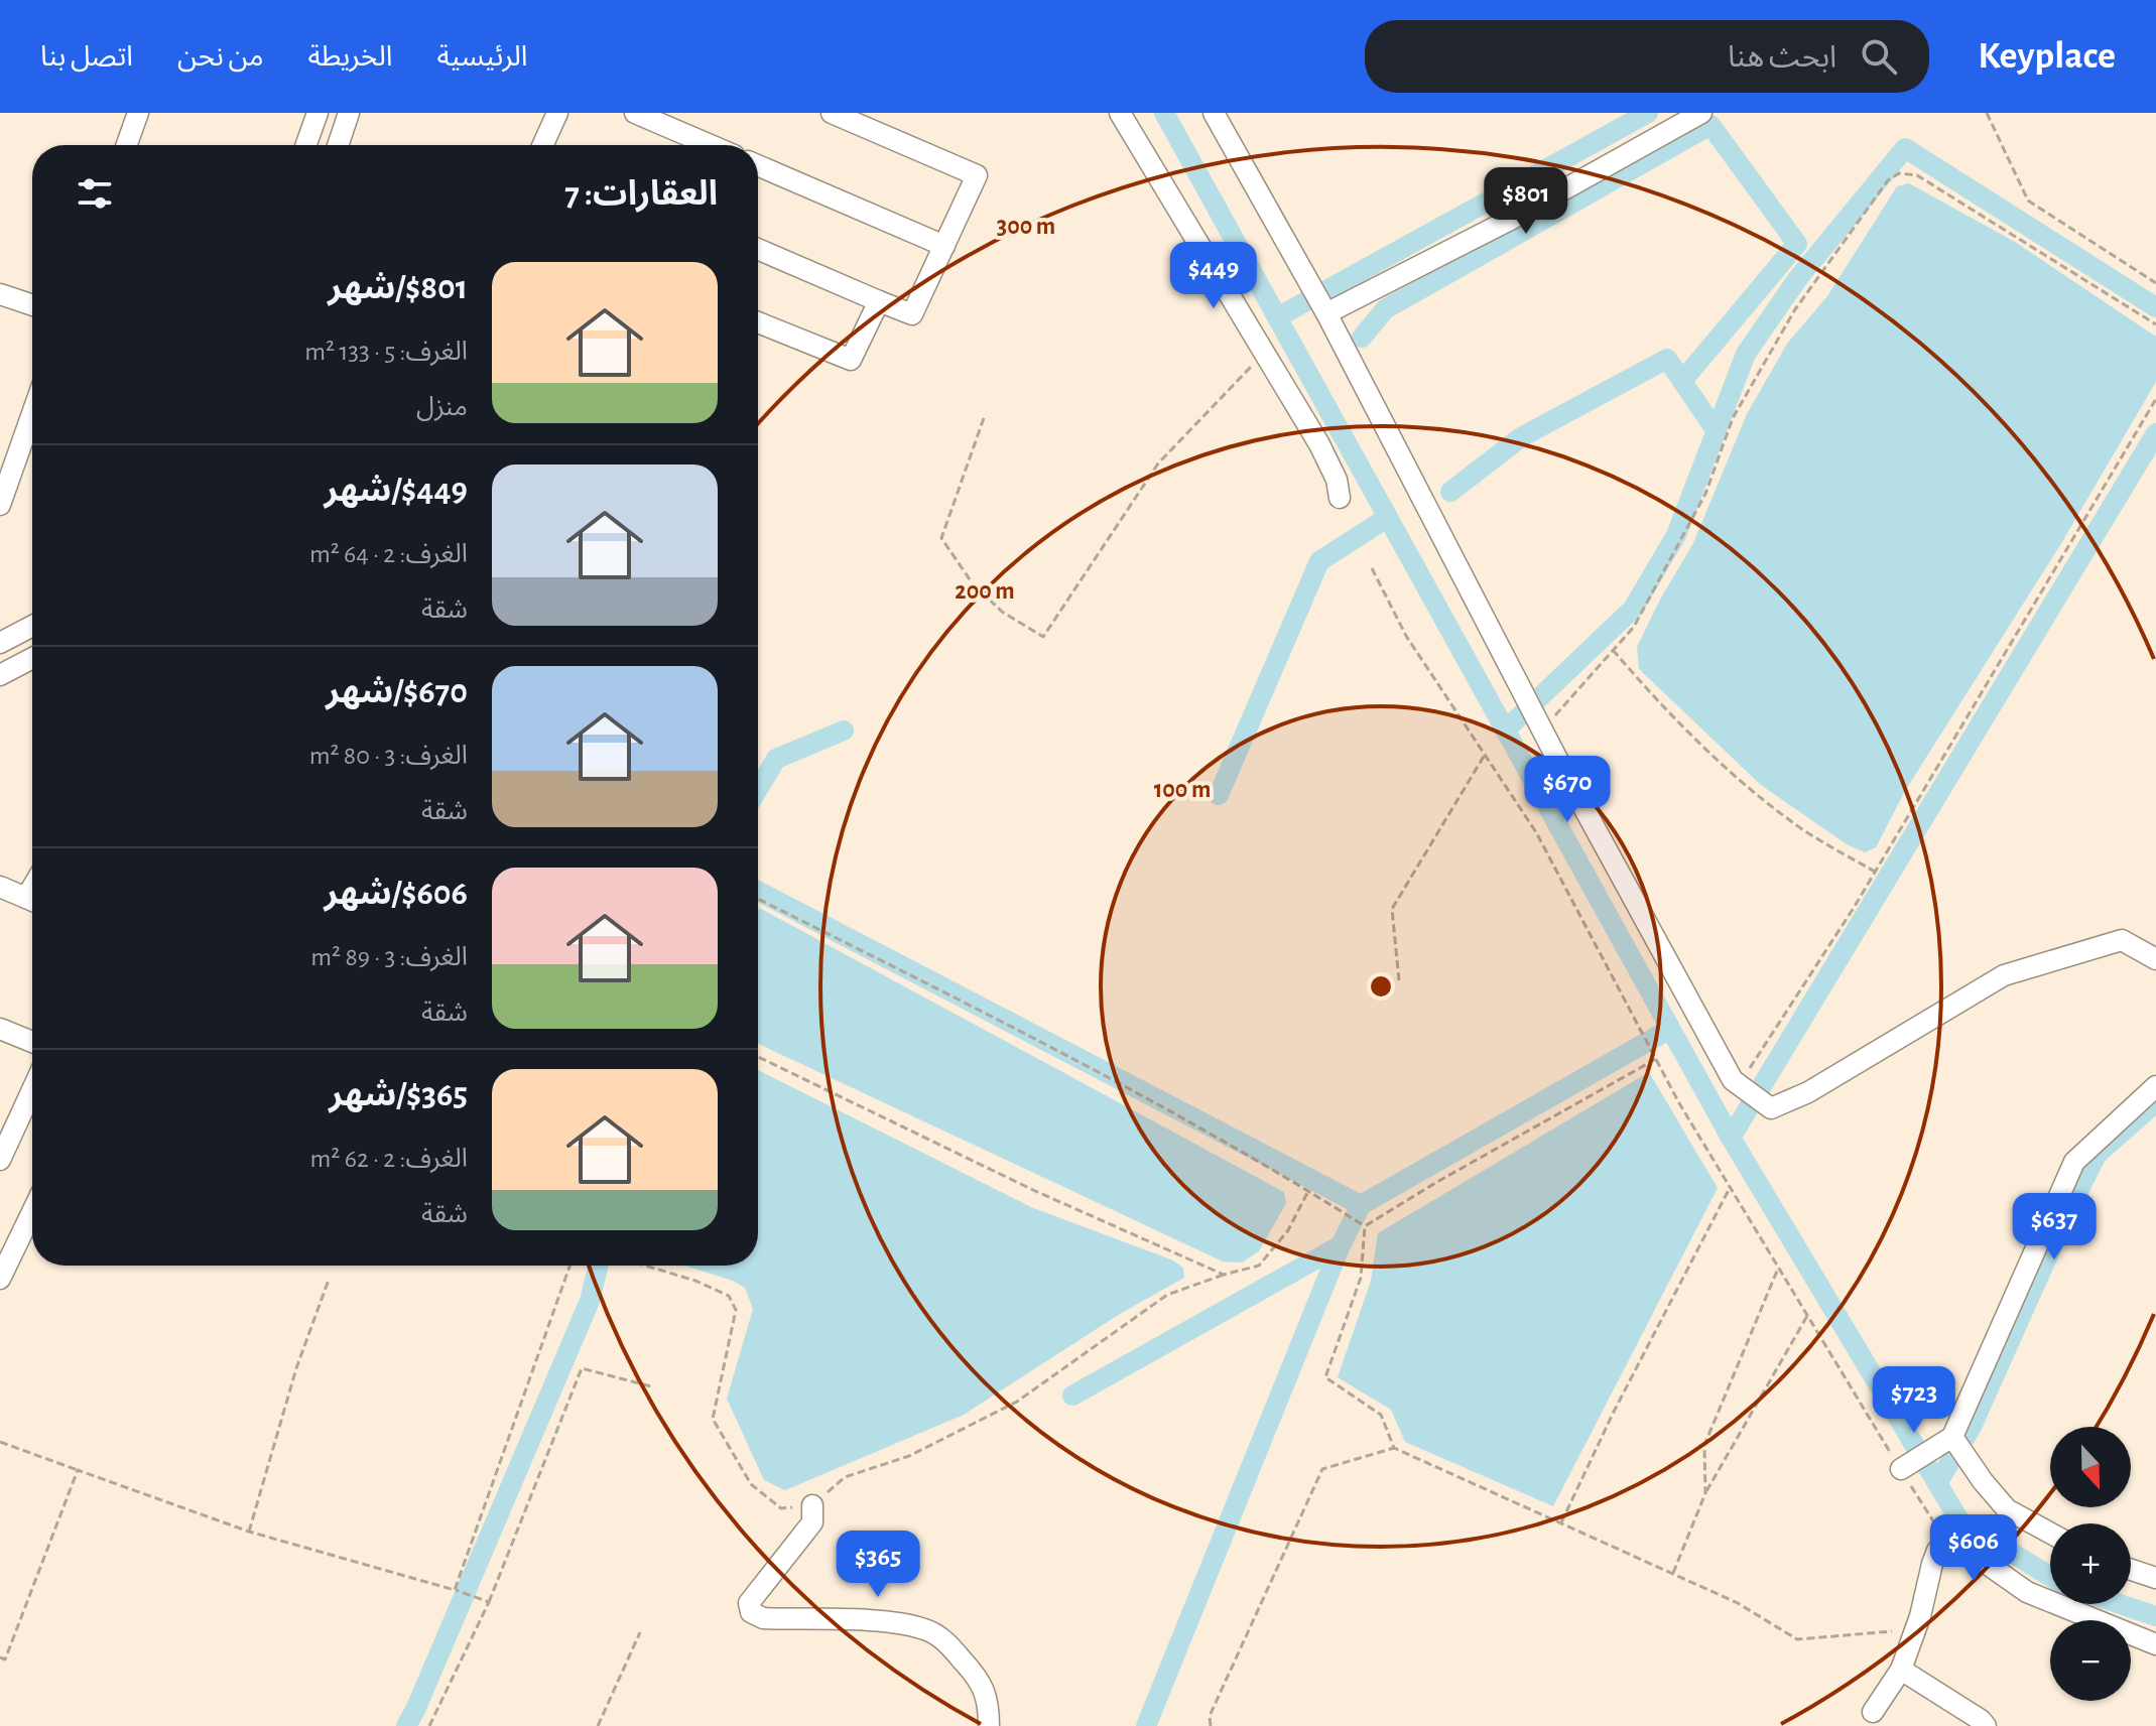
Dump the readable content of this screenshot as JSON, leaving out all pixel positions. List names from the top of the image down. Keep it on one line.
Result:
{"north":"bottom","page":{"header":"Keyplace","search":"ابحث هنا","nav":["الرئيسية","الخريطة","من نحن","اتصل بنا"],"heading":"العقارات: 7","price":["$801","$449","$670","$637","$723","$606","$365"],"list":[{"name":"$801/شهر","note":"الغرف: 5 · 133 m² · منزل"},{"name":"$449/شهر","note":"الغرف: 2 · 64 m² · شقة"},{"name":"$670/شهر","note":"الغرف: 3 · 80 m² · شقة"},{"name":"$606/شهر","note":"الغرف: 3 · 89 m² · شقة"},{"name":"$365/شهر","note":"الغرف: 2 · 62 m² · شقة"}],"map_buttons":["+","−"]},"rings":["300 m","200 m","100 m"]}
